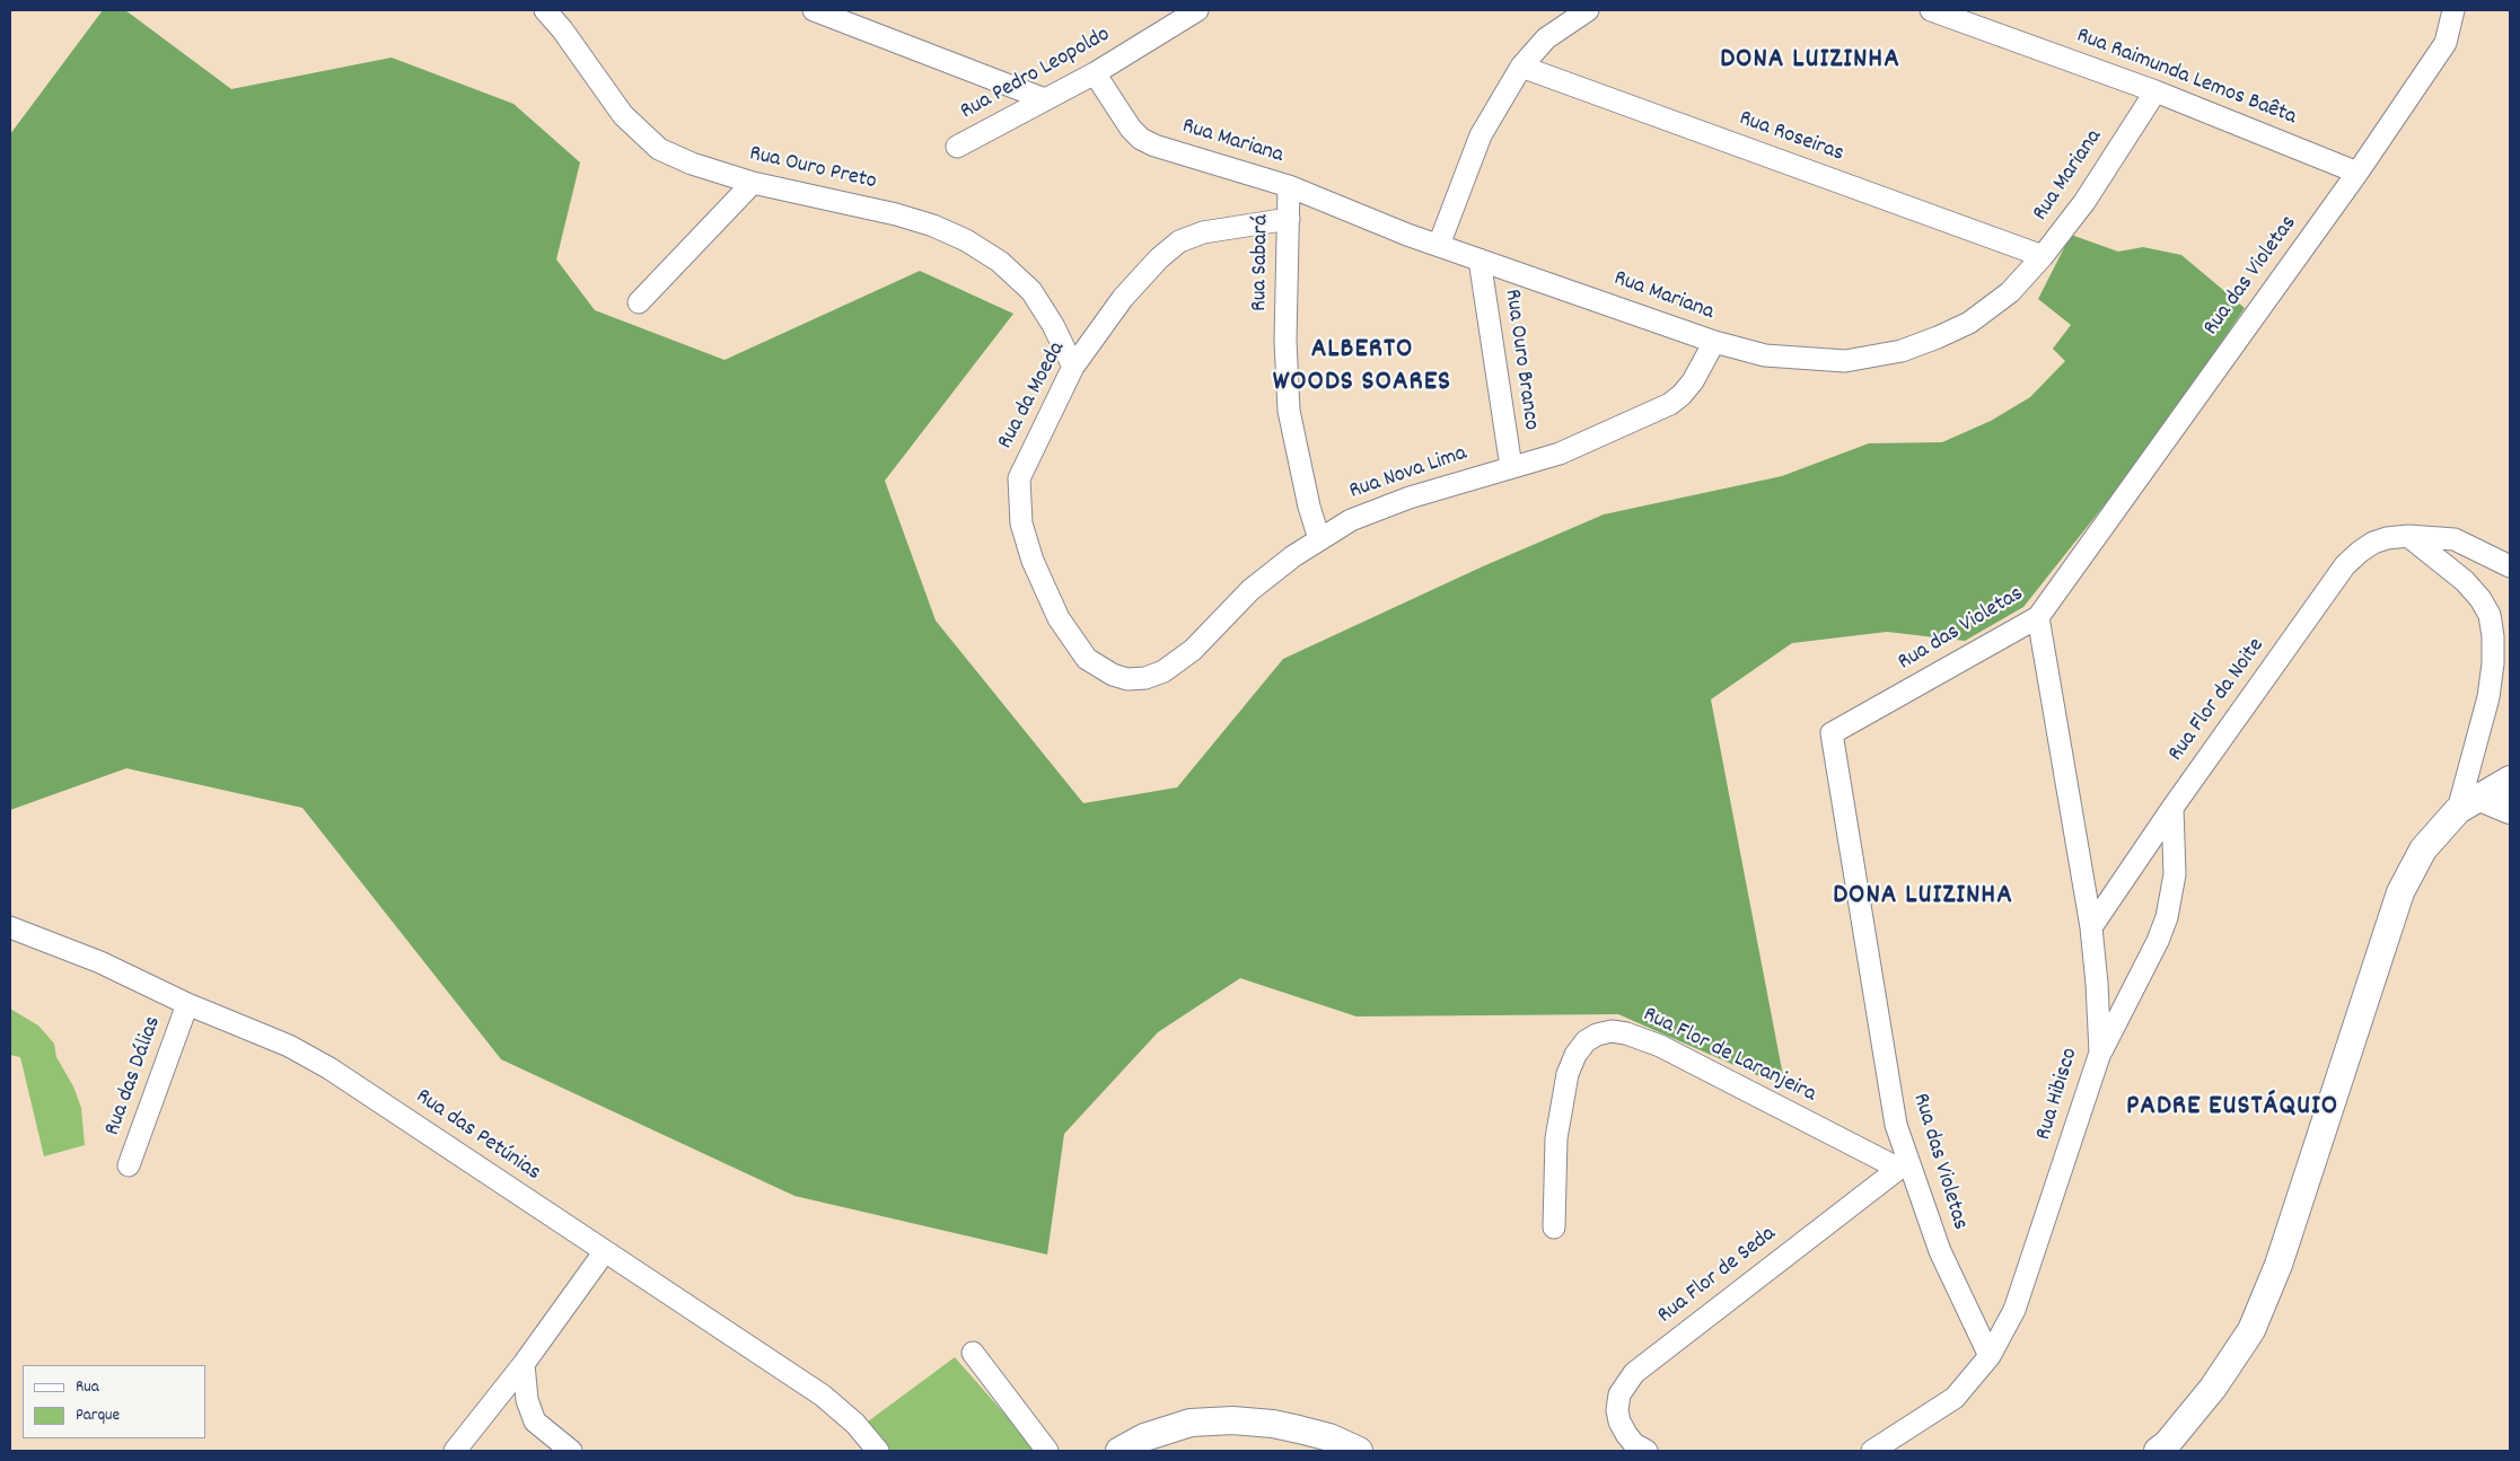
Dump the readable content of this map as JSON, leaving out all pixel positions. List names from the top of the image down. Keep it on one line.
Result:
{"streets":{"street":["Rua Pedro Leopoldo","Rua Raimunda Lemos Baêta","Rua Roseiras","Rua Mariana","Rua Ouro Preto","Rua Sabará","Rua das Violetas","Rua Ouro Branco","Rua da Moeda","Rua Nova Lima","Rua Flor da Noite","Rua Flor de Laranjeira","Rua das Dálias","Rua Hibisco","Rua das Petúnias","Rua Flor de Seda"]},"crossings":[["Rua Pedro Leopoldo","Rua Mariana"],["Rua Raimunda Lemos Baêta","Rua Mariana"],["Rua Raimunda Lemos Baêta","Rua das Violetas"],["Rua Roseiras","Rua Mariana"],["Rua Mariana","Rua Sabará"],["Rua Mariana","Rua Ouro Branco"],["Rua Mariana","Rua Nova Lima"],["Rua Ouro Preto","Rua da Moeda"],["Rua Sabará","Rua da Moeda"],["Rua Sabará","Rua Nova Lima"],["Rua das Violetas","Rua Flor de Laranjeira"],["Rua das Violetas","Rua Hibisco"],["Rua das Violetas","Rua Flor de Seda"],["Rua Ouro Branco","Rua Nova Lima"],["Rua da Moeda","Rua Nova Lima"],["Rua Flor da Noite","Rua Hibisco"],["Rua Flor de Laranjeira","Rua Flor de Seda"],["Rua das Dálias","Rua das Petúnias"]],"districts":["DONA LUIZINHA","ALBERTO WOODS SOARES","DONA LUIZINHA","PADRE EUSTÁQUIO"],"legend":["Rua","Parque"]}
